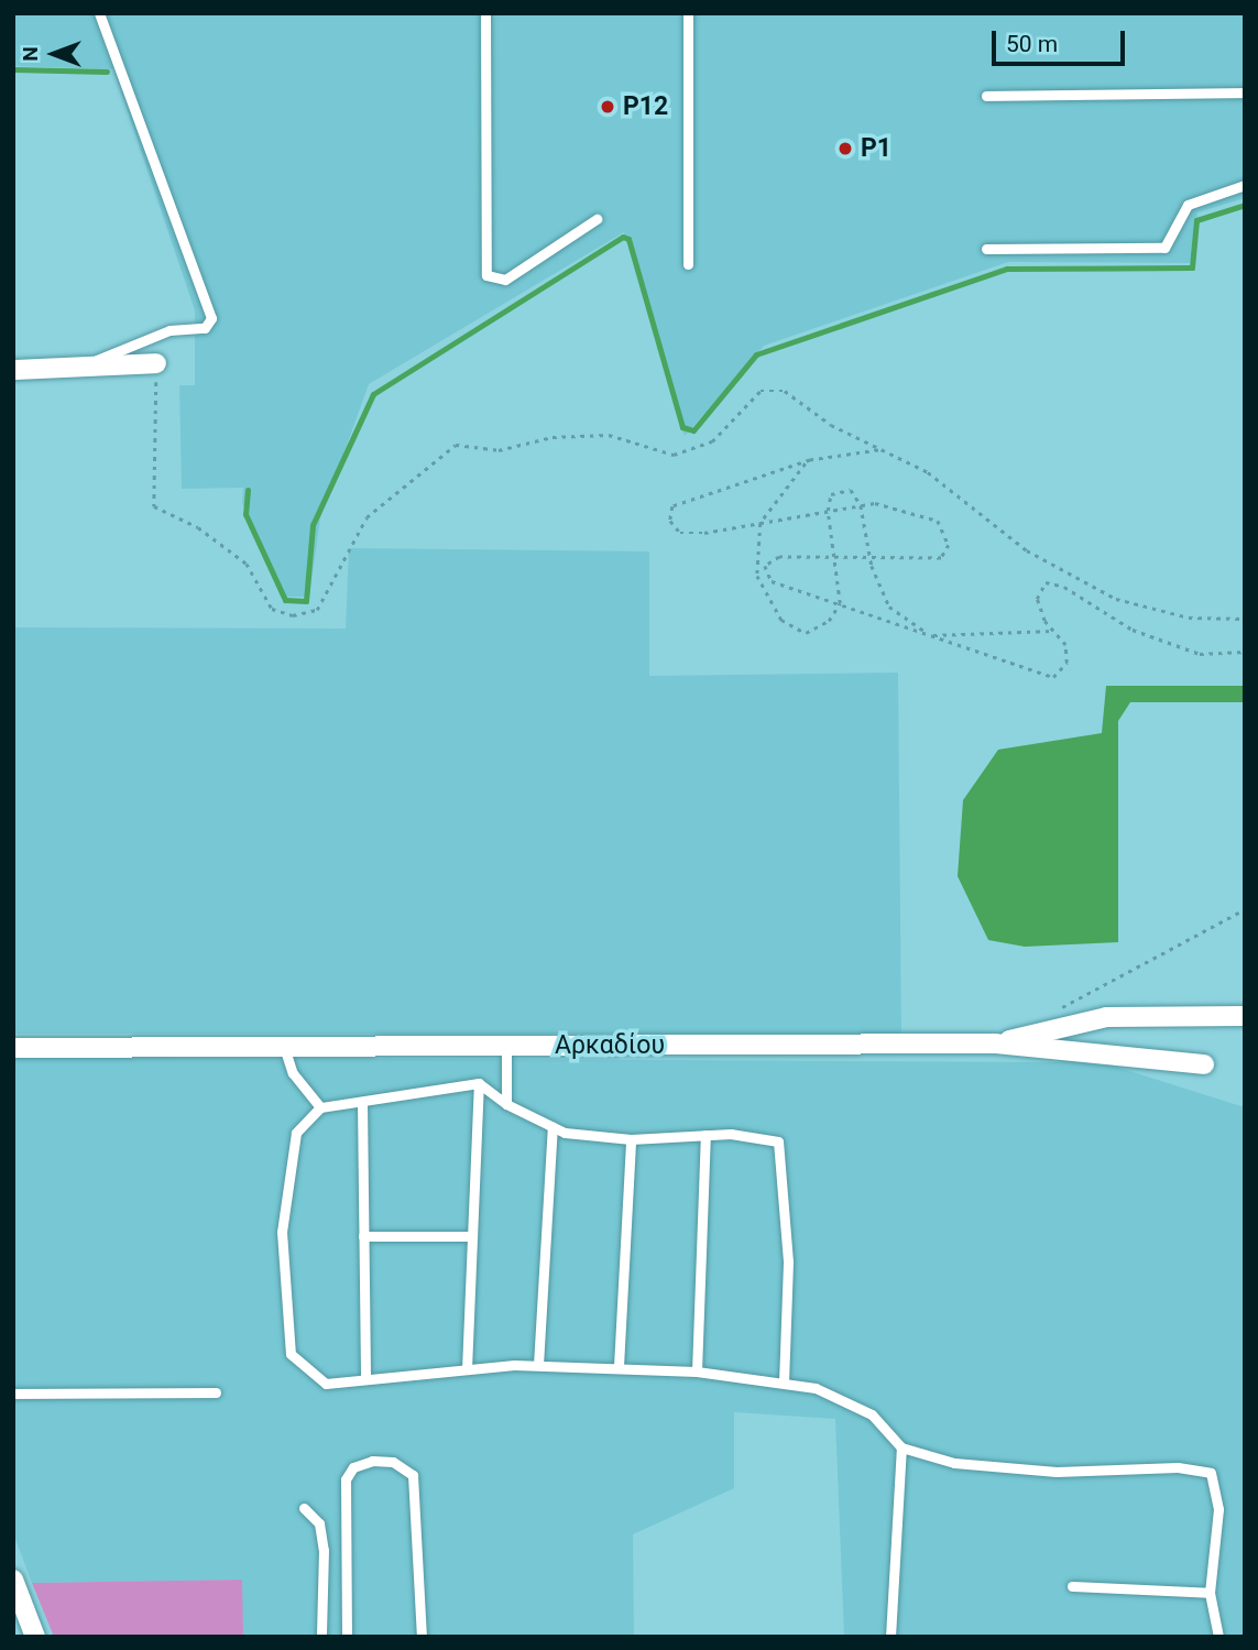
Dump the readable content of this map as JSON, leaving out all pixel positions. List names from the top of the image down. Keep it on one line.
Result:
{"streets":{"street":["Αρκαδίου"]},"places":["P12","P1"],"scale_bar":"50 m","north":"left"}
